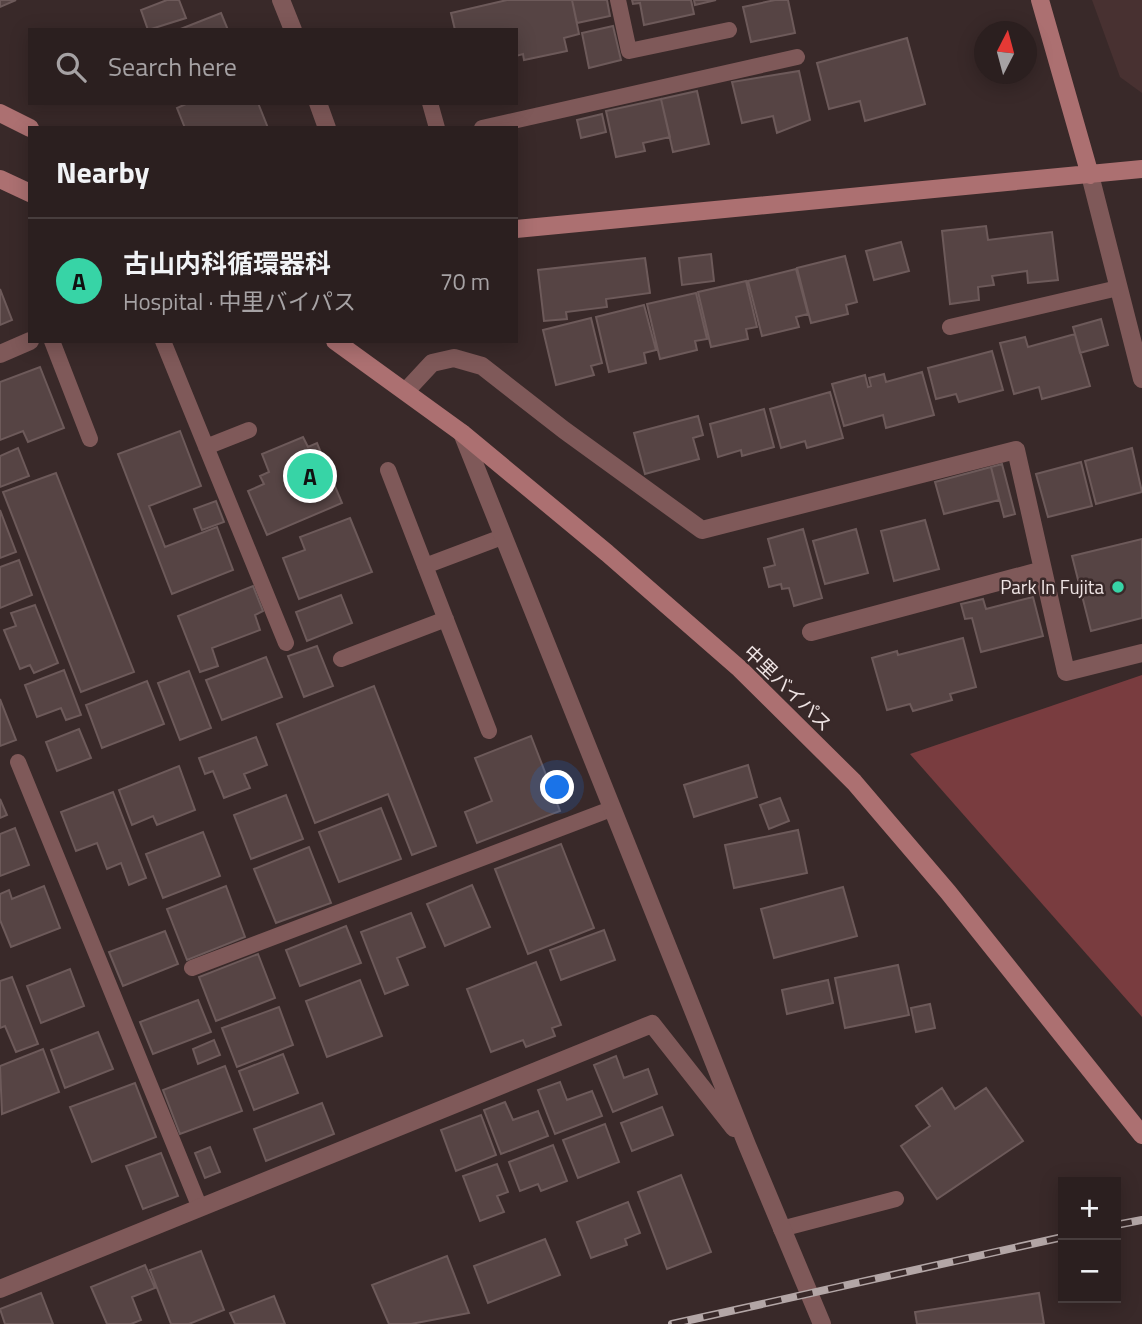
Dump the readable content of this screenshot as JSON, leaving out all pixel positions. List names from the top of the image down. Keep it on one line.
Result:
{"streets":{"street":["中里バイパス"]},"places":["Park In Fujita"],"north":"top","page":{"search":"Search here","heading":"Nearby","list":[{"mark":"A","name":"古山内科循環器科","note":"Hospital · 中里バイパス","value":"70 m"}],"pins":"A","map_buttons":["+","−"]}}
